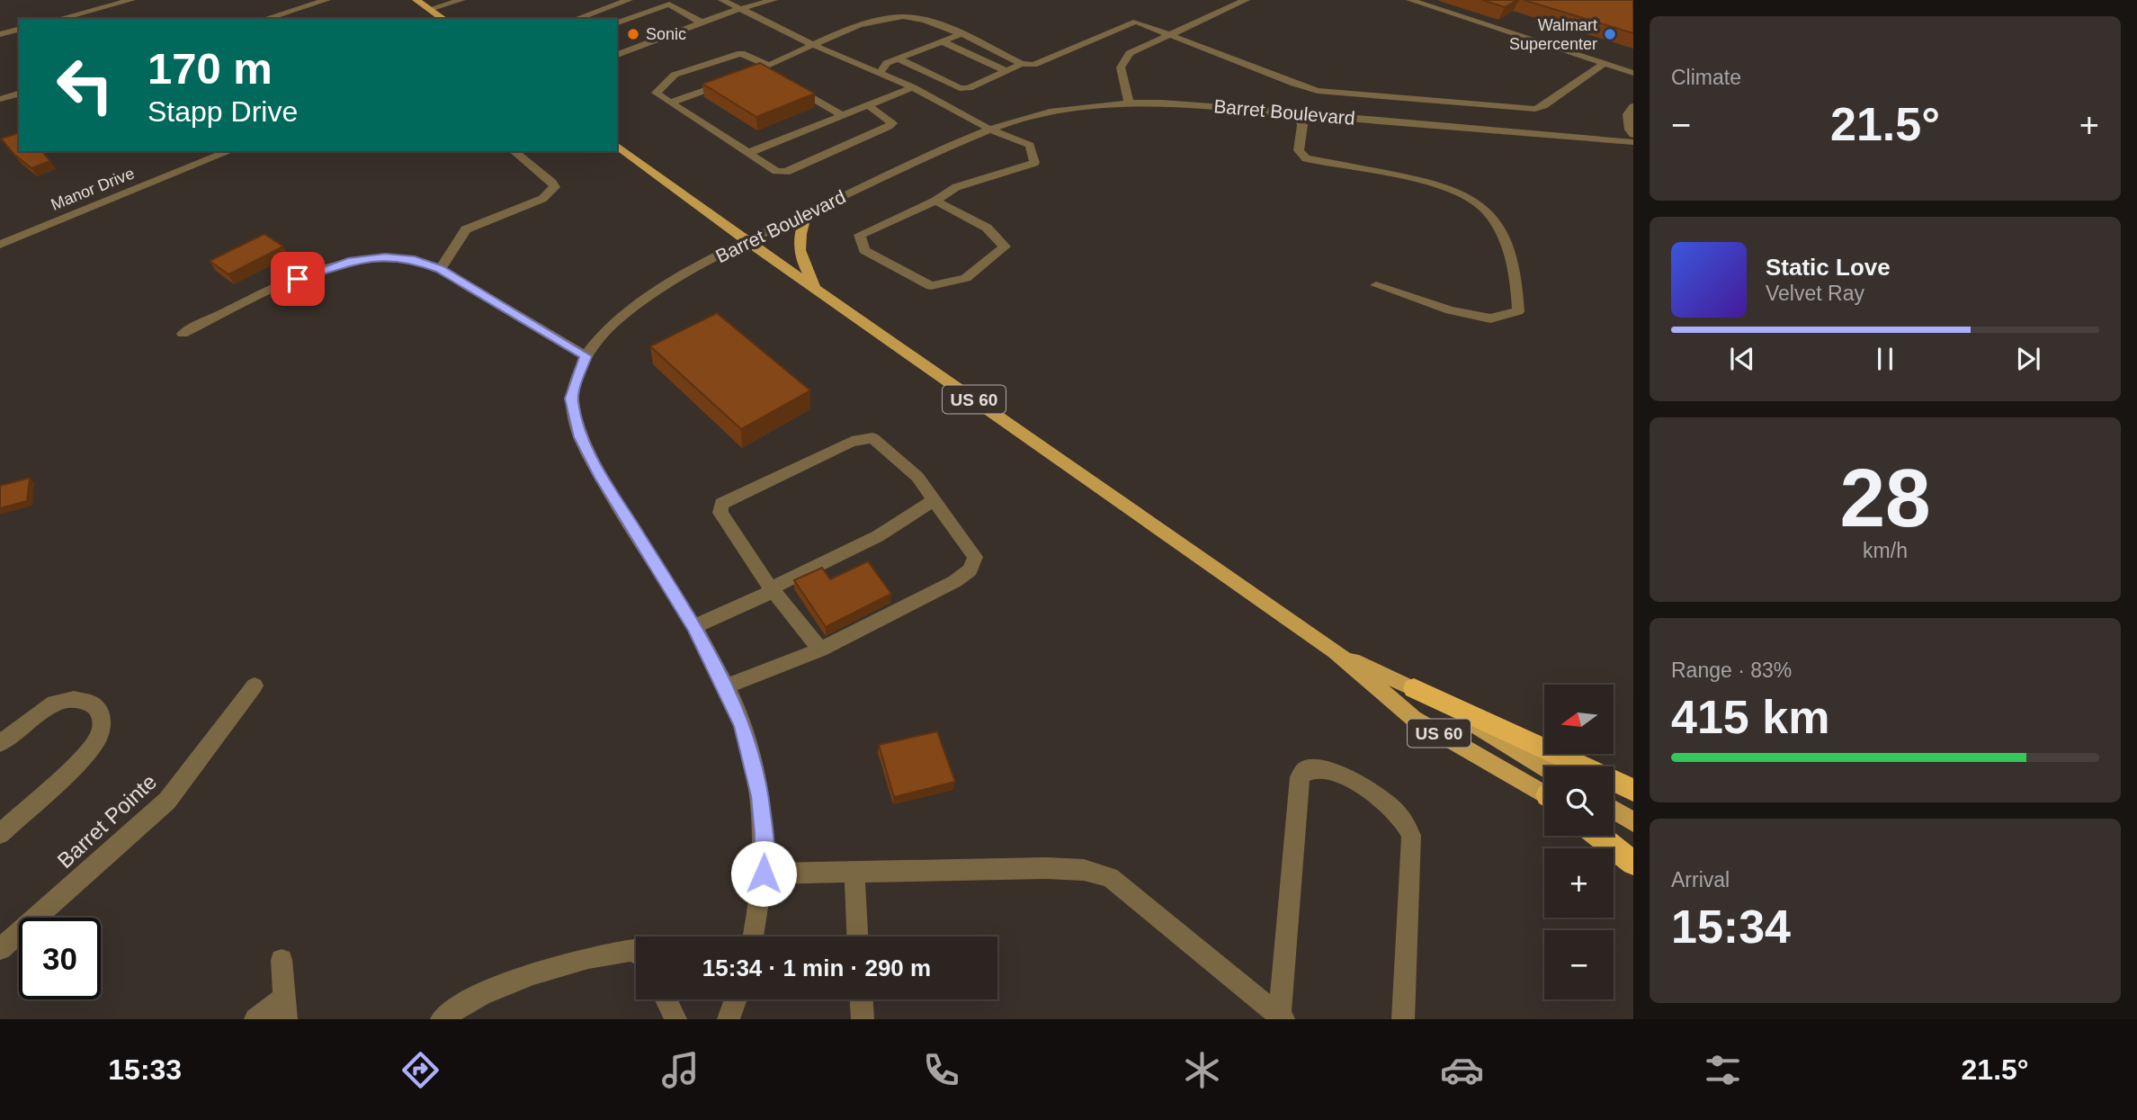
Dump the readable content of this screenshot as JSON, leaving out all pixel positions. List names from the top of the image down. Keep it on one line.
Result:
{"streets":{"main road":["US 60"],"street":["Barret Boulevard","Manor Drive","Barret Pointe"]},"crossings":[["Barret Boulevard","US 60"]],"places":["Sonic","Walmart Supercenter"],"north":"left","page":{"tile":["Climate",["28","km/h"],["Range · 83%","415 km"],["Arrival","15:34"]],"turn":["170 m","Stapp Drive"],"heat":["−","21.5°","+"],"song":["Static Love","Velvet Ray"],"map_buttons":["+","−"],"limit":"30","trip":"15:34 · 1 min · 290 m","tabs":["15:33","21.5°"]}}
